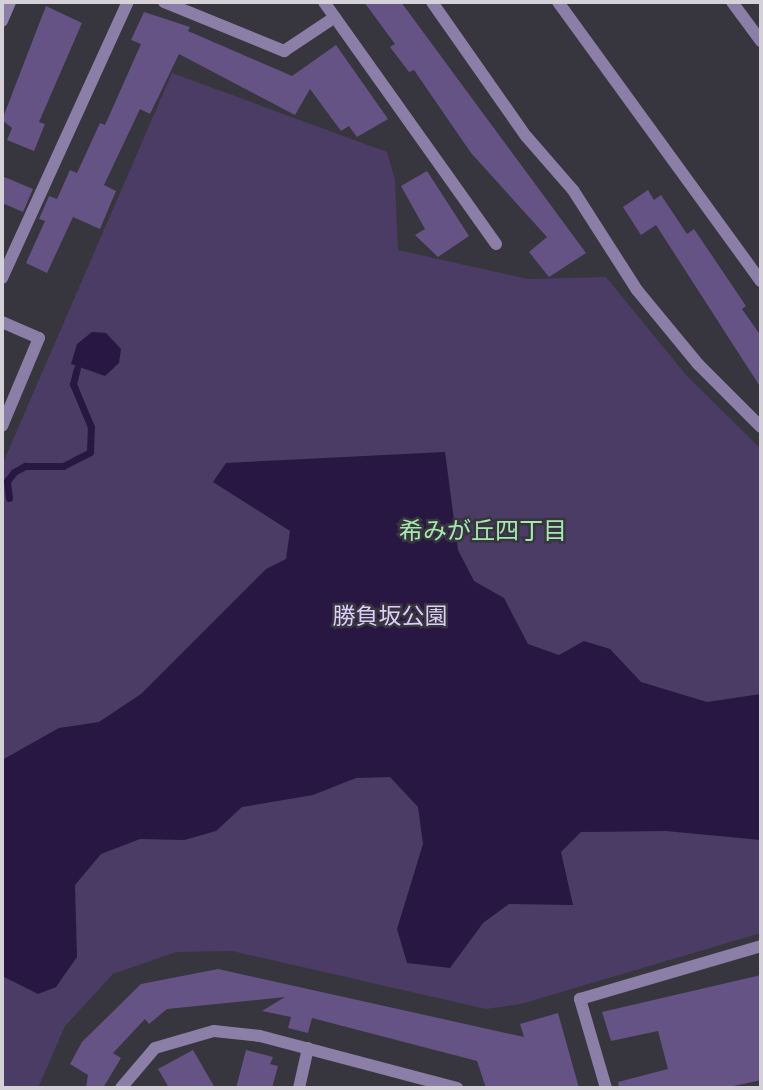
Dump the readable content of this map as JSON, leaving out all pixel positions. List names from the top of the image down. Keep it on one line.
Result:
{"districts":["希みが丘四丁目"],"parks":["勝負坂公園"]}
